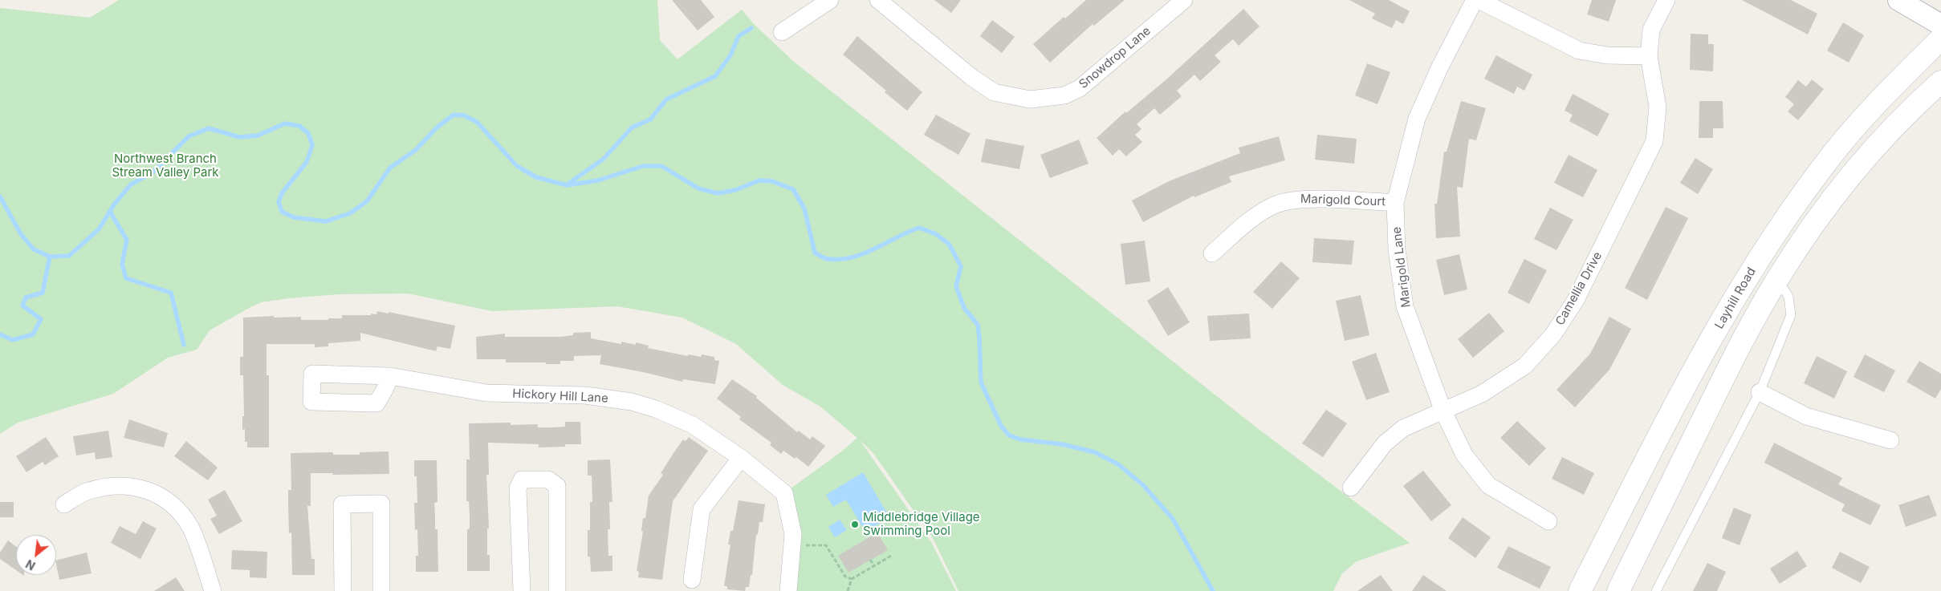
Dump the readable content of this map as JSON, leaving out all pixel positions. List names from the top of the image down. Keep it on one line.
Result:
{"streets":{"main road":["Layhill Road"],"street":["Snowdrop Lane","Marigold Court","Marigold Lane","Camellia Drive","Hickory Hill Lane"]},"crossings":[["Marigold Court","Marigold Lane"],["Marigold Lane","Camellia Drive"]],"parks":["Northwest Branch Stream Valley Park"],"places":["Middlebridge Village Swimming Pool"],"north":"bottom left"}
